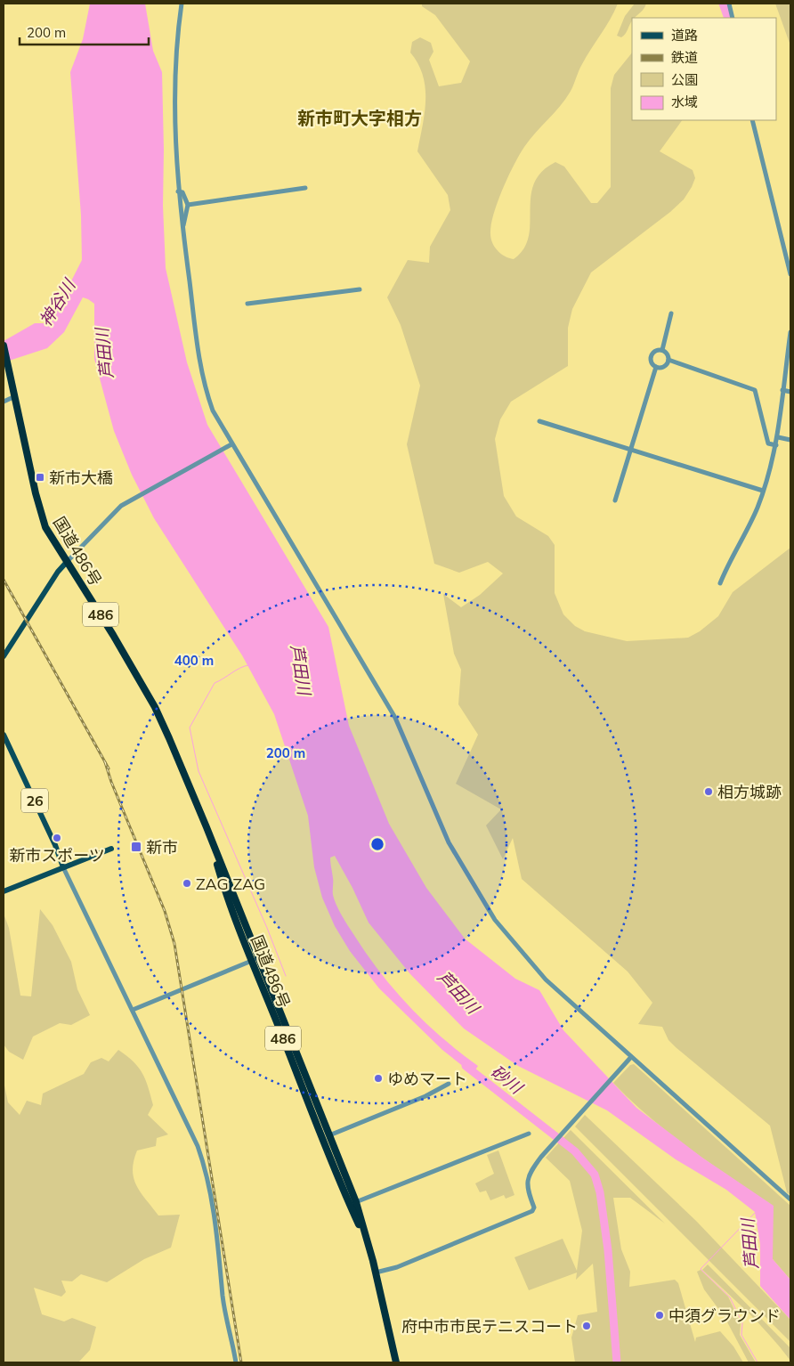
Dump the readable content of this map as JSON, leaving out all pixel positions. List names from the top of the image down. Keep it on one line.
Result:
{"streets":{"highway":["国道486号","486"],"main road":["26"]},"districts":["新市町大字相方"],"water":["神谷川","芦田川","砂川"],"places":{"transit":["新市大橋","新市"],"other":["相方城跡","新市スポーツ","ZAG ZAG","ゆめマート","中須グラウンド","府中市市民テニスコート"]},"legend":["道路","鉄道","公園","水域"],"scale_bar":"200 m","rings":["400 m","200 m"]}
